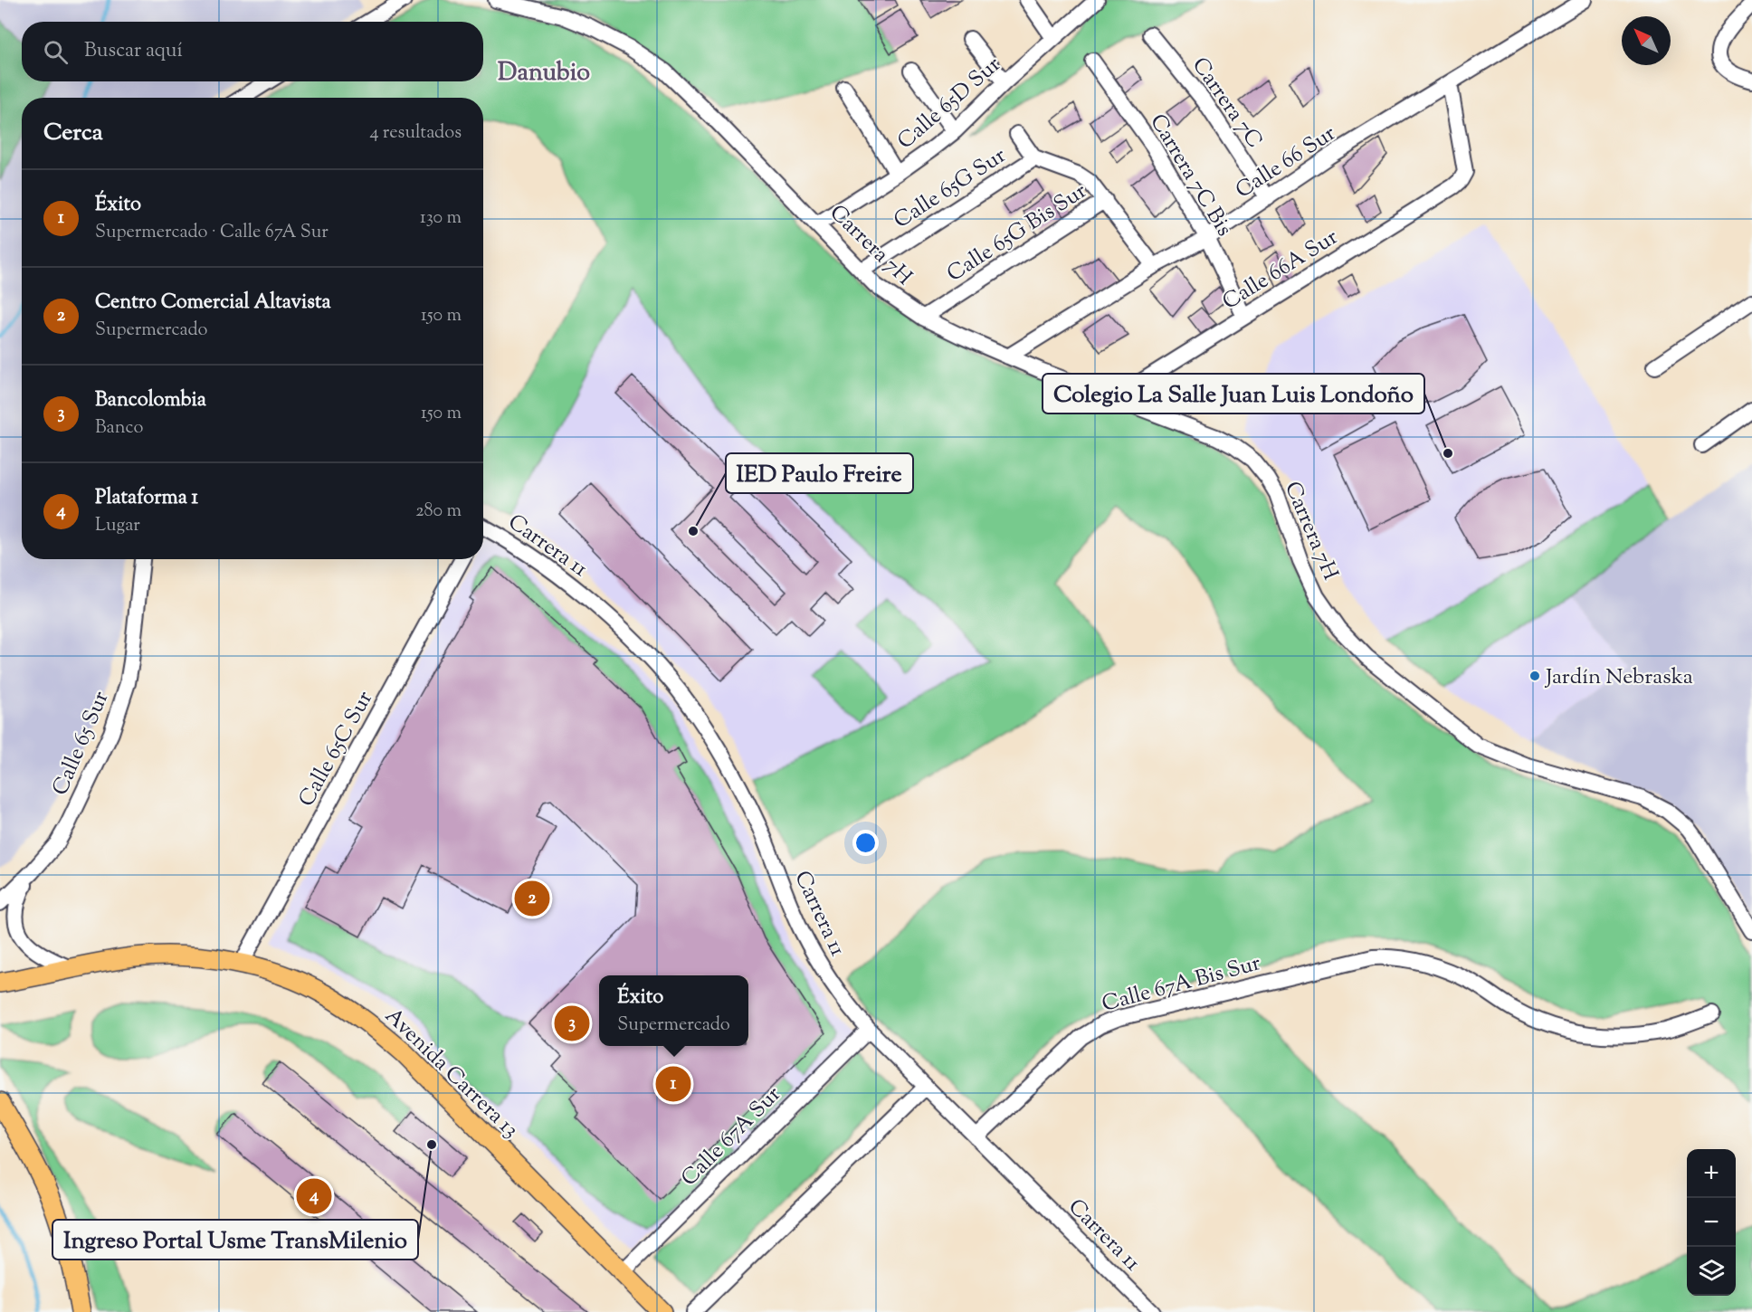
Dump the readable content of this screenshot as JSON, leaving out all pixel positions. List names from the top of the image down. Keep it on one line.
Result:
{"streets":{"main road":["Avenida Carrera 13"],"street":["Calle 65D Sur","Carrera 7C","Calle 66 Sur","Carrera 7C Bis","Calle 65G Sur","Calle 65G Bis Sur","Carrera 7H","Calle 66A Sur","Carrera 11","Calle 65 Sur","Calle 65C Sur","Calle 67A Bis Sur","Calle 67A Sur"]},"crossings":[["Calle 65D Sur","Carrera 7H"],["Carrera 7C","Calle 66 Sur"],["Calle 66 Sur","Carrera 7C Bis"],["Calle 66 Sur","Carrera 7H"],["Calle 66 Sur","Calle 66A Sur"],["Carrera 7C Bis","Calle 66A Sur"],["Calle 65G Sur","Carrera 7H"],["Calle 65G Bis Sur","Carrera 7H"],["Carrera 7H","Calle 66A Sur"],["Carrera 11","Calle 67A Bis Sur"],["Carrera 11","Calle 67A Sur"],["Calle 65 Sur","Avenida Carrera 13"],["Calle 65C Sur","Avenida Carrera 13"],["Avenida Carrera 13","Calle 67A Sur"]],"districts":["Danubio"],"places":["Colegio La Salle Juan Luis Londoño","IED Paulo Freire","Jardín Nebraska","Ingreso Portal Usme TransMilenio"],"north":"top left","page":{"search":"Buscar aquí","heading":["Cerca","4 resultados"],"list":[{"mark":"1","name":"Éxito","note":"Supermercado · Calle 67A Sur","value":"130 m"},{"mark":"2","name":"Centro Comercial Altavista","note":"Supermercado","value":"150 m"},{"mark":"3","name":"Bancolombia","note":"Banco","value":"150 m"},{"mark":"4","name":"Plataforma 1","note":"Lugar","value":"280 m"}],"pins":["2","3","1","4"],"popup":["Éxito","Supermercado"],"map_buttons":["+","−"]}}
